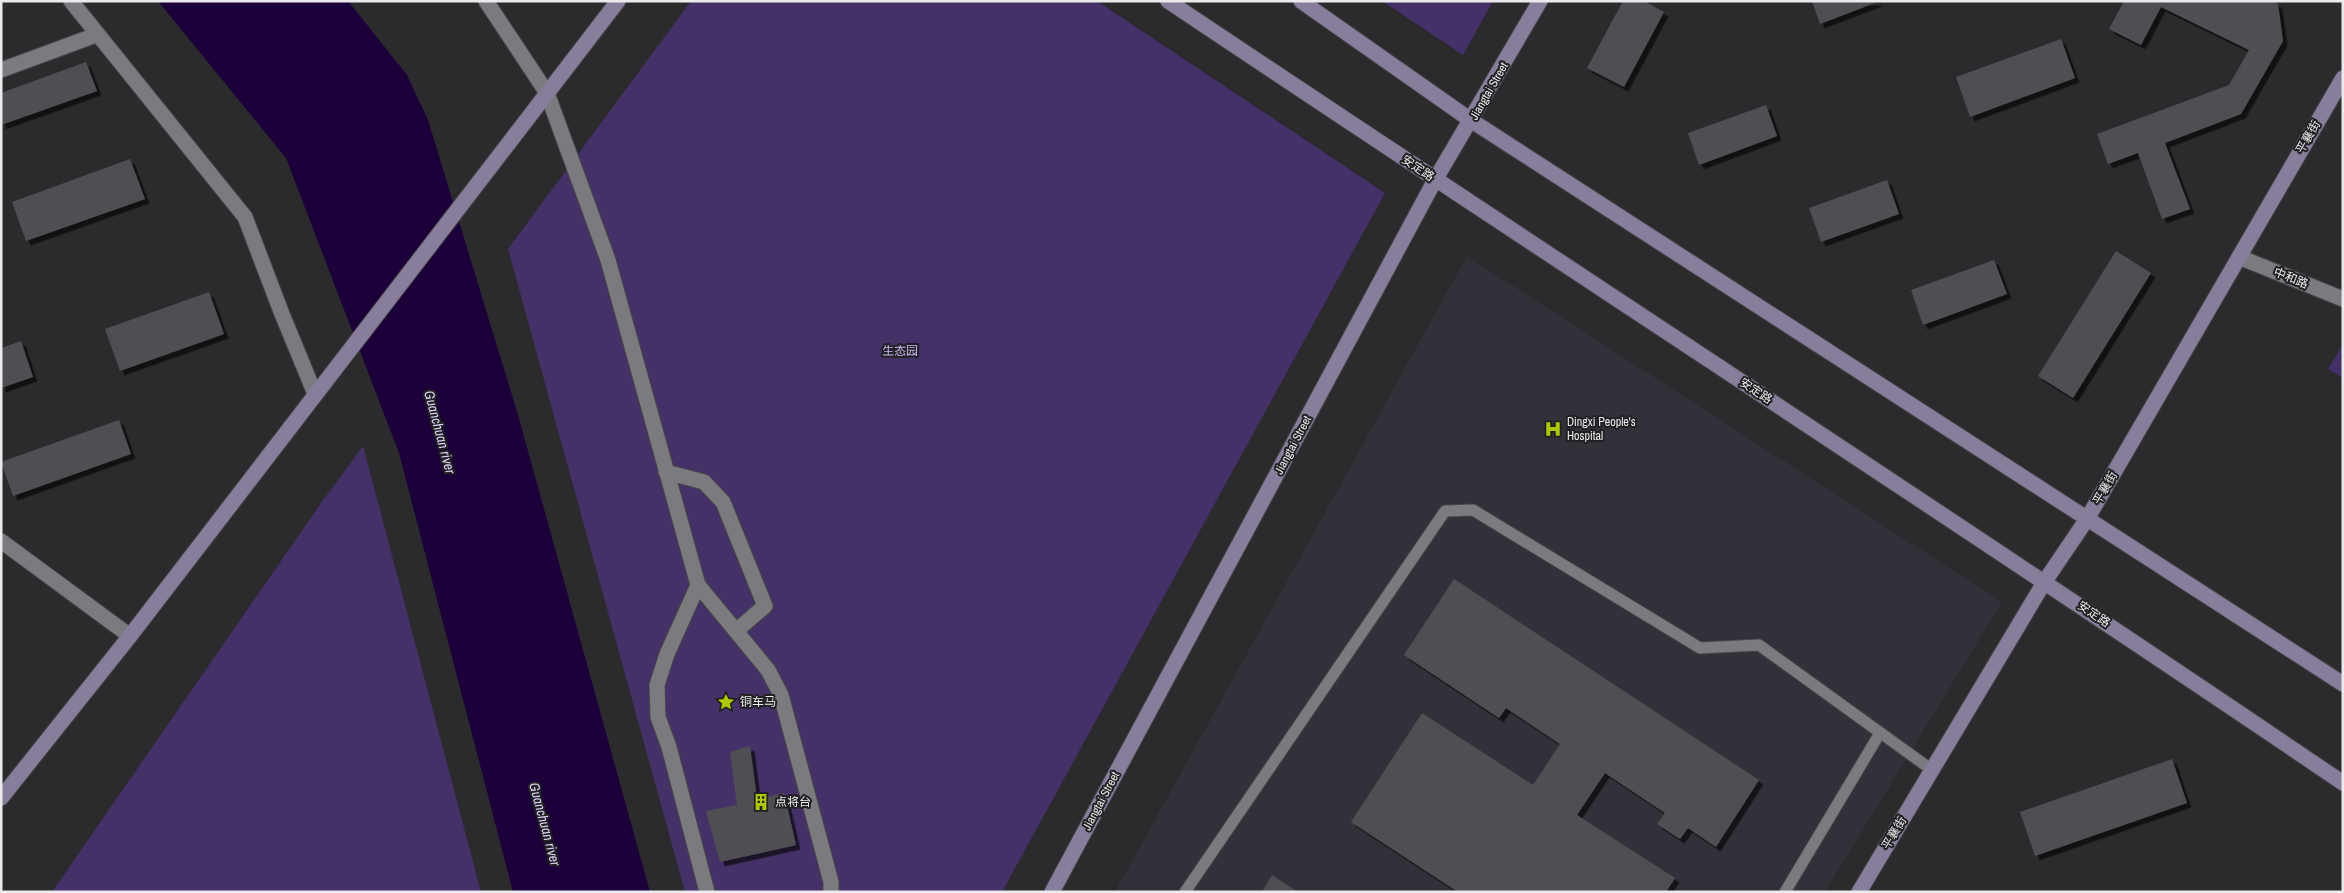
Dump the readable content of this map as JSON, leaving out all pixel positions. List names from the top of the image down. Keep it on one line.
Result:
{"streets":{"street":["Jiangtai Street","平襄街","安定路","中和路"]},"crossings":[["Jiangtai Street","安定路"],["平襄街","安定路"],["平襄街","中和路"]],"water":["Guanchuan river"],"parks":["生态园"],"places":{"hospital":["Dingxi People's Hospital"],"place":["铜车马"],"building":["点将台"]}}
